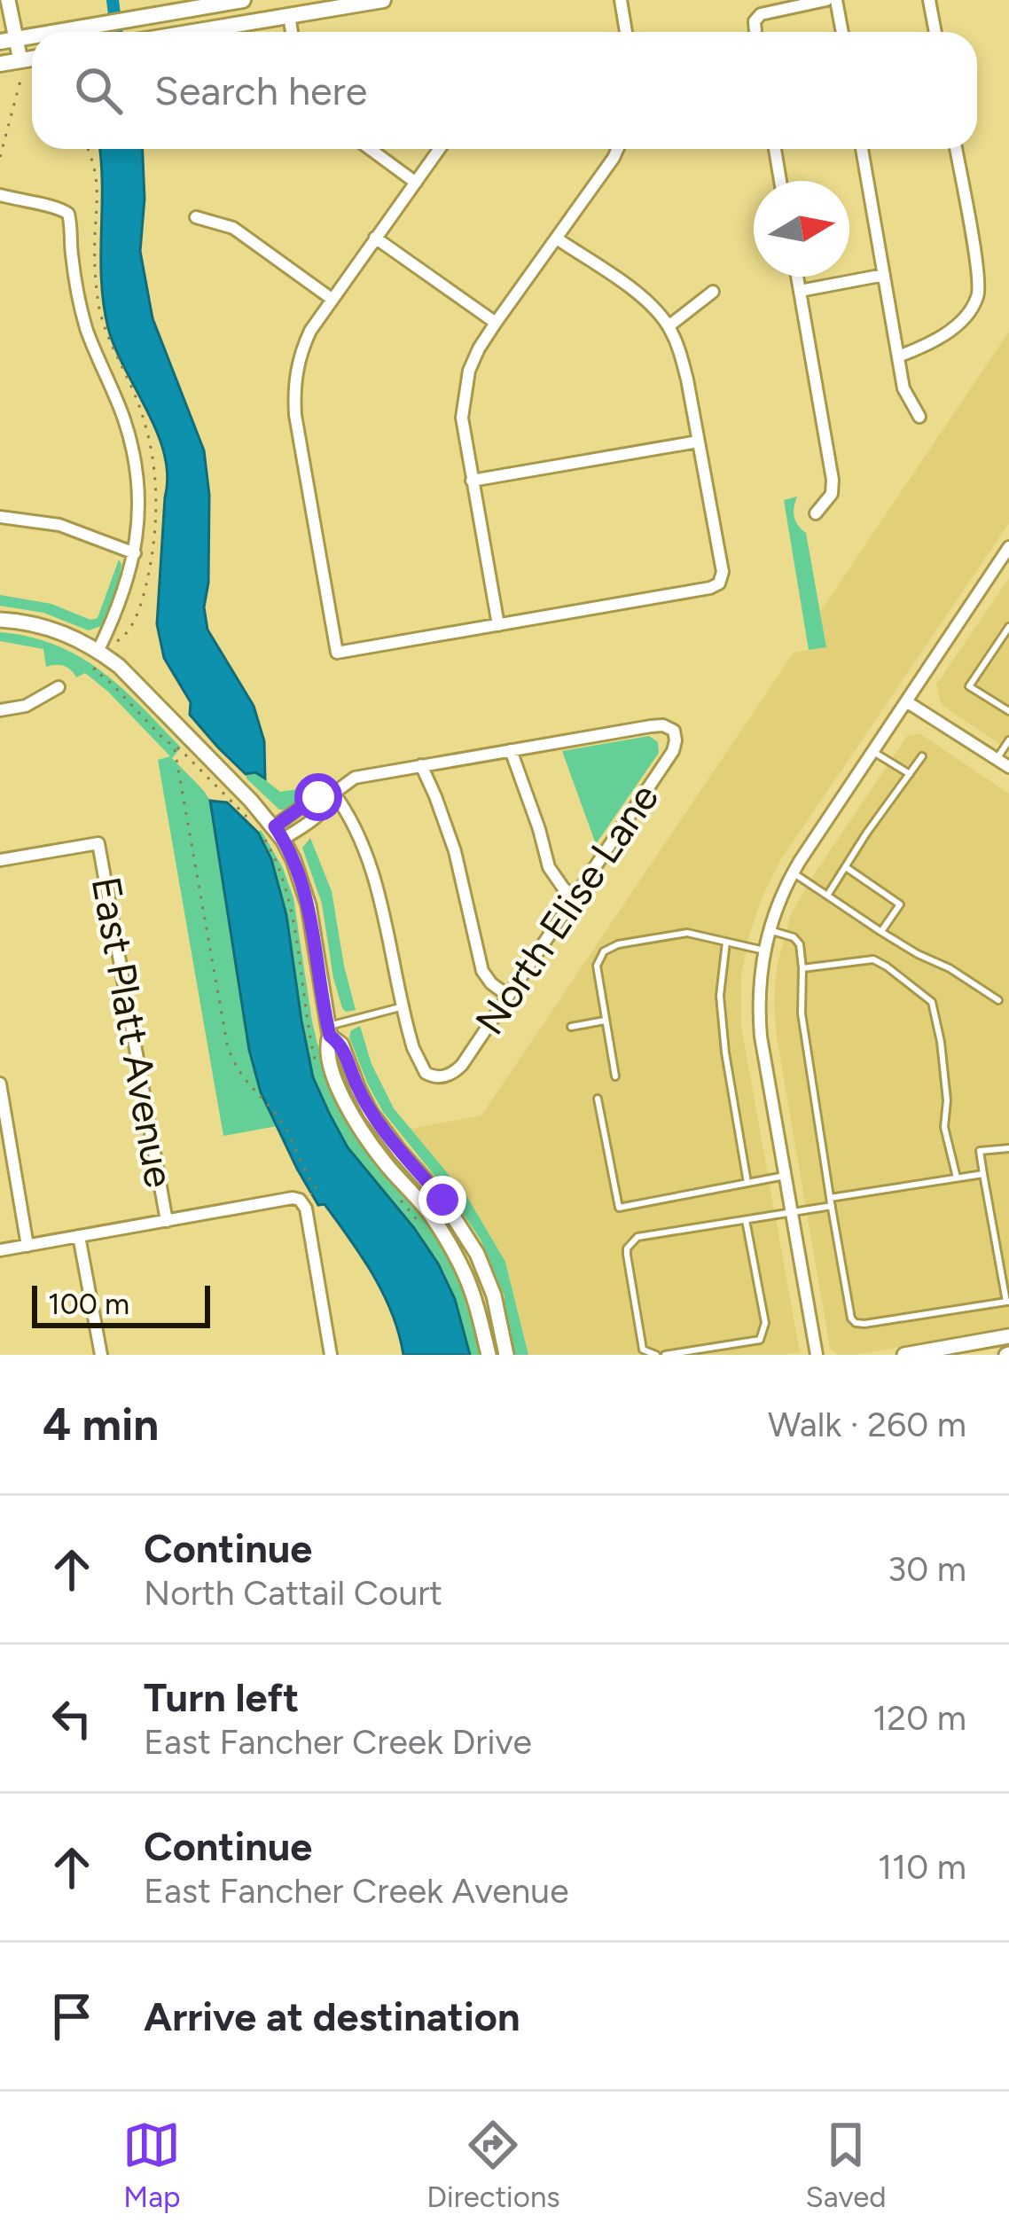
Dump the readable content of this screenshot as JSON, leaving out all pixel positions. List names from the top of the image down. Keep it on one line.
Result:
{"streets":{"street":["North Elise Lane","East Platt Avenue"]},"scale_bar":"100 m","north":"right","page":{"search":"Search here","scale":"100 m","heading":["4 min","Walk · 260 m"],"list":[["Continue","North Cattail Court","30 m"],["Turn left","East Fancher Creek Drive","120 m"],["Continue","East Fancher Creek Avenue","110 m"],"Arrive at destination"],"nav":["Map","Directions","Saved"]}}
